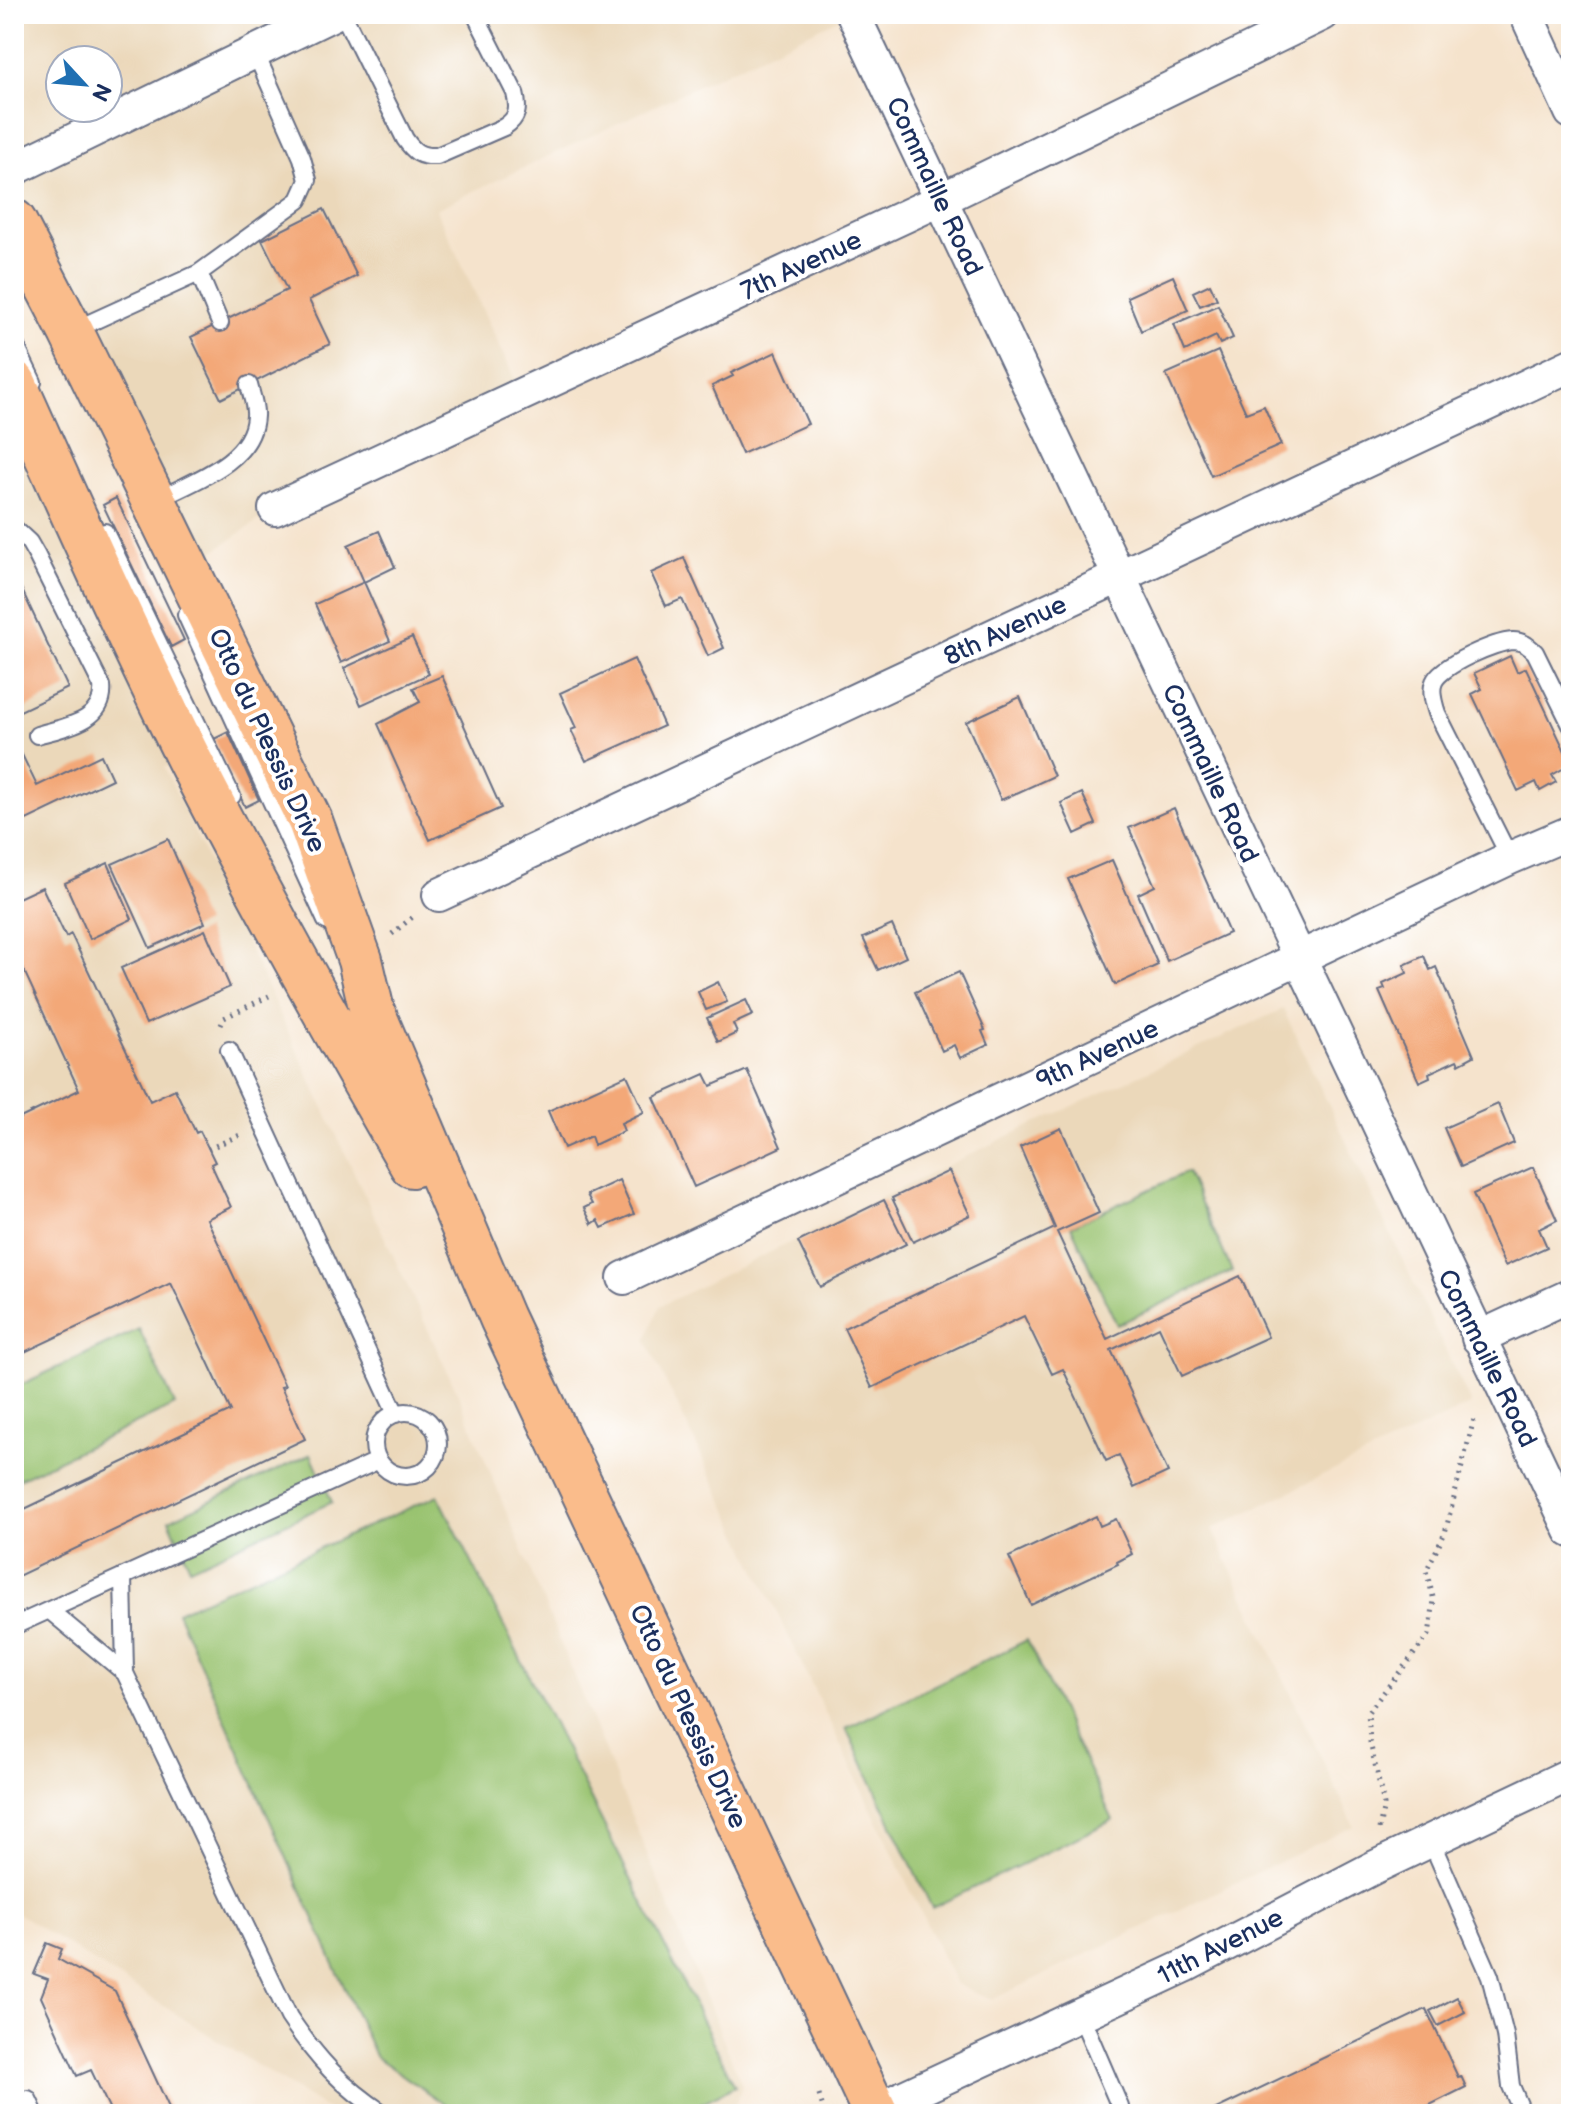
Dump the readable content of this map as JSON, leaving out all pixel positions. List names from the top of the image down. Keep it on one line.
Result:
{"streets":{"main road":["Otto du Plessis Drive"],"street":["Commaille Road","7th Avenue","8th Avenue","9th Avenue","11th Avenue"]},"crossings":[["Commaille Road","7th Avenue"],["Commaille Road","8th Avenue"],["Commaille Road","9th Avenue"],["Otto du Plessis Drive","11th Avenue"]],"north":"bottom right"}
